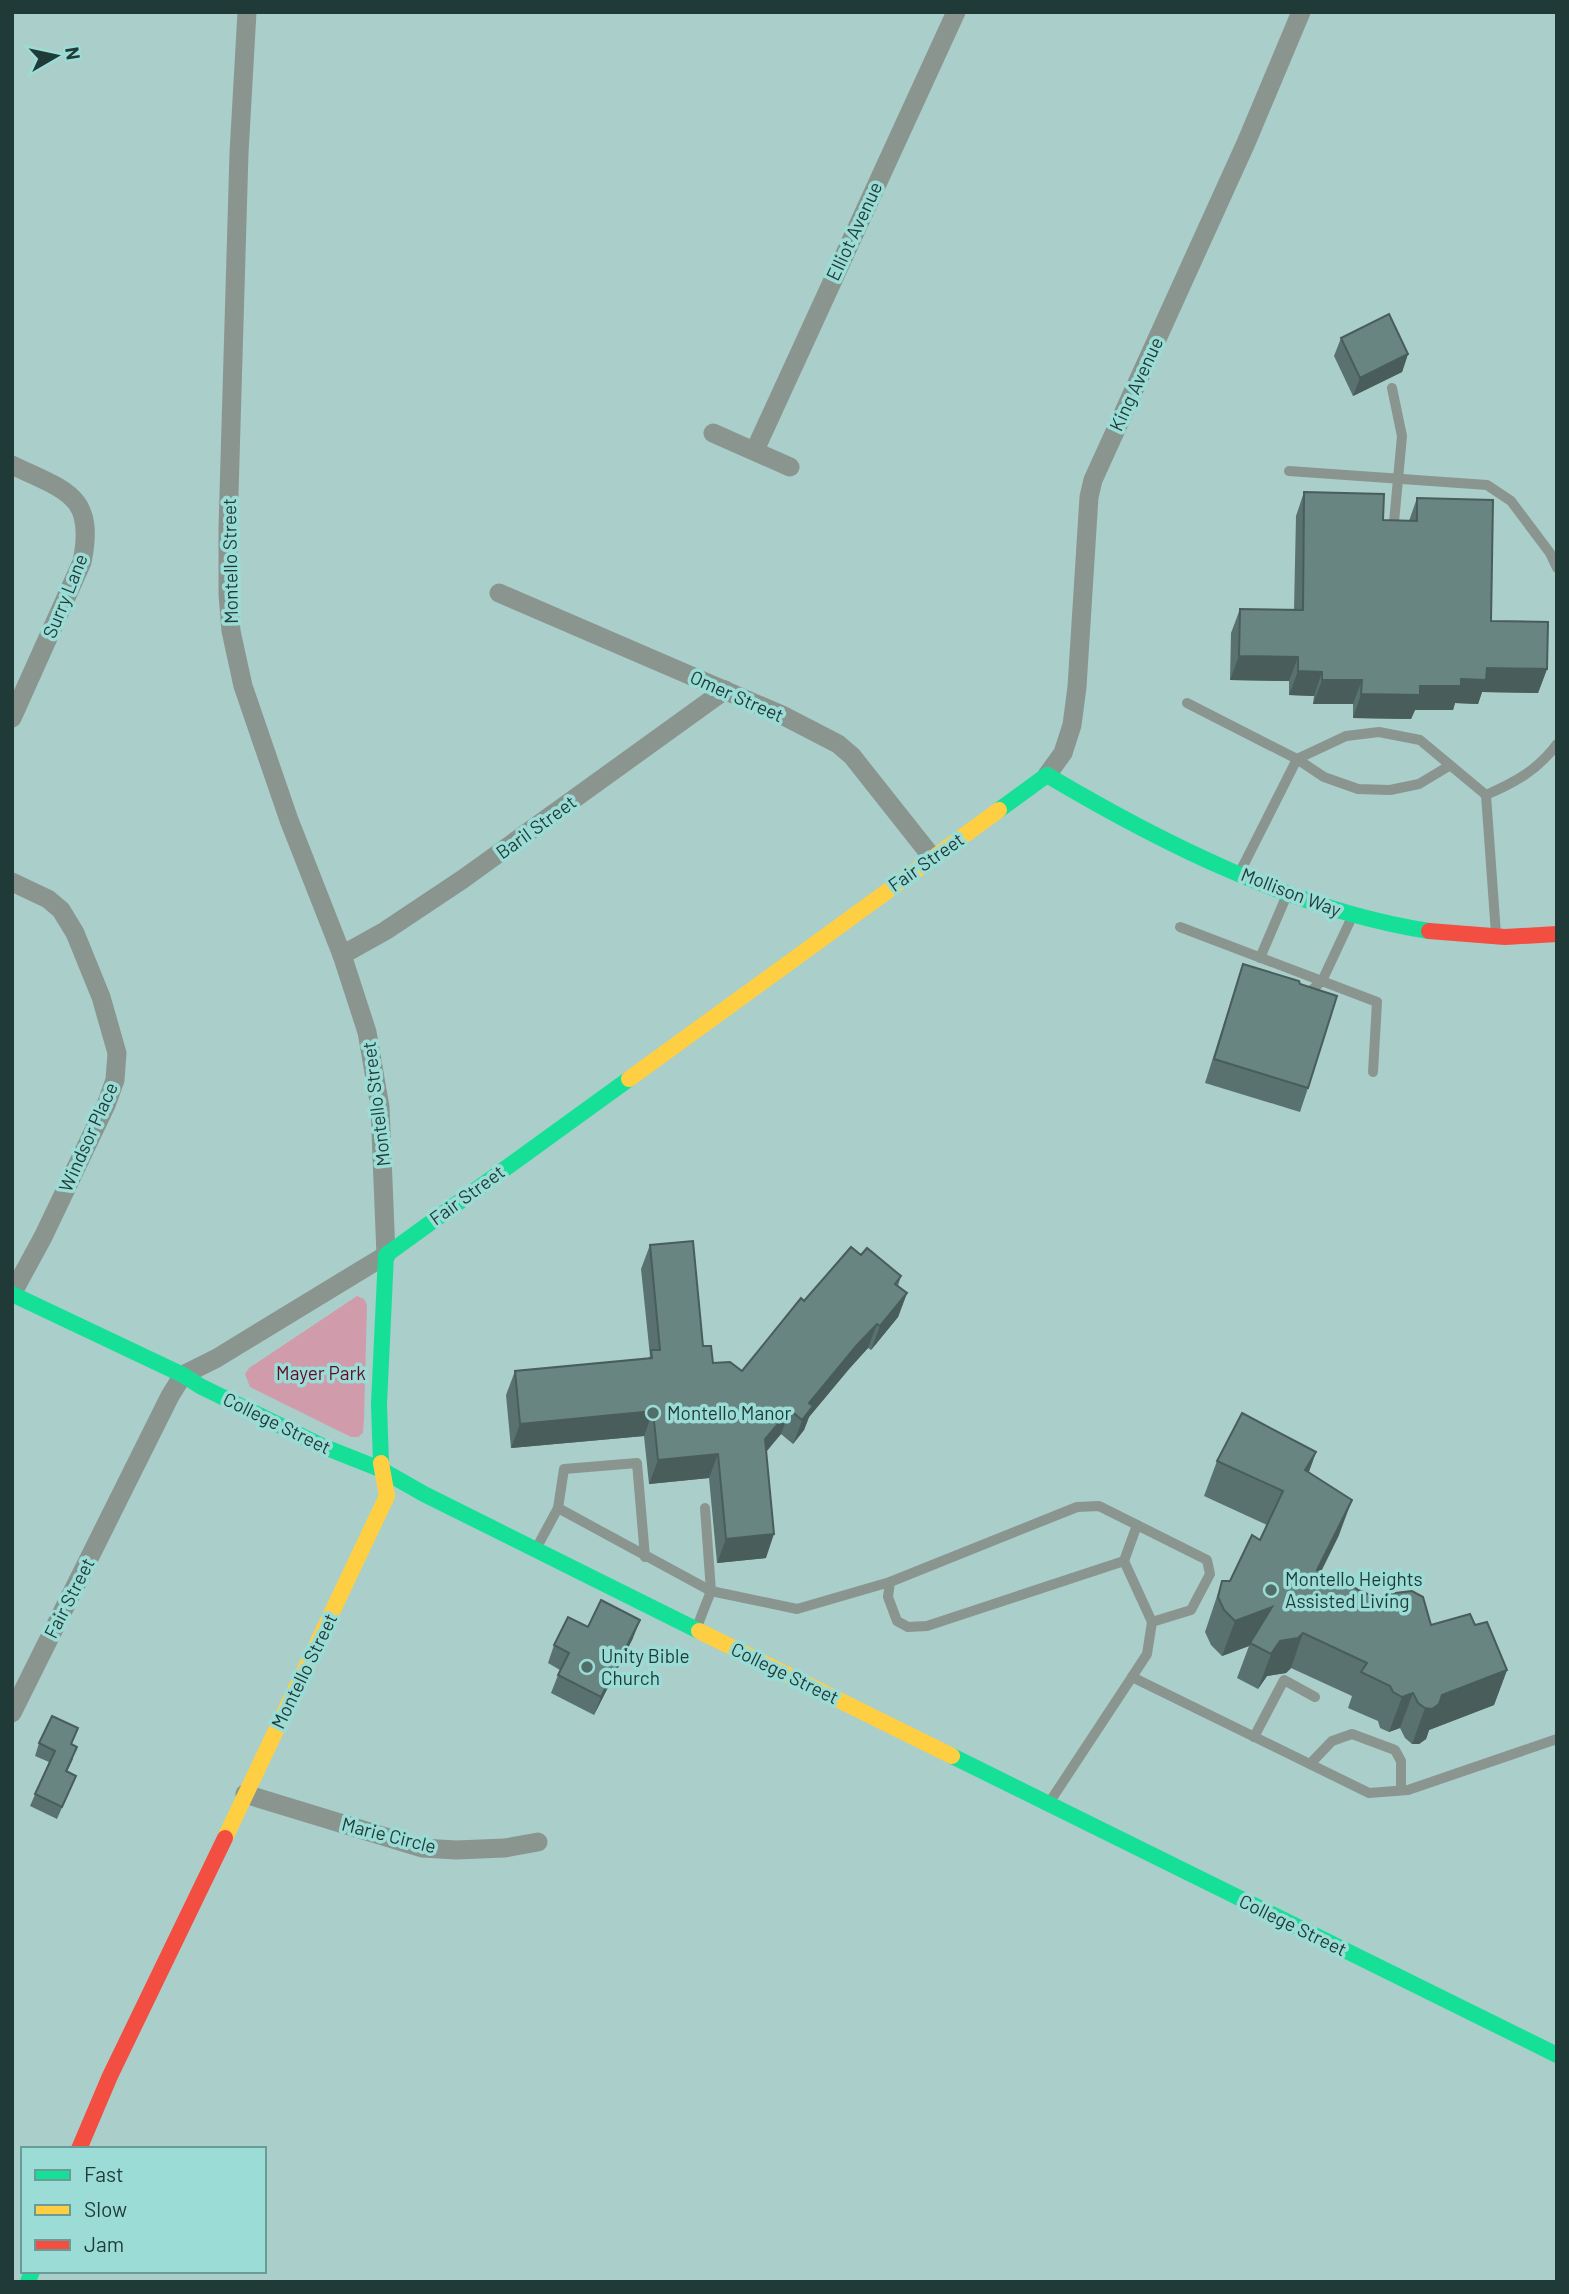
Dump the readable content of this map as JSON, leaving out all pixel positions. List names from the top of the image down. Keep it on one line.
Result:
{"streets":{"main road":["Montello Street","Fair Street","Mollison Way","College Street"],"street":["Elliot Avenue","King Avenue","Surry Lane","Omer Street","Baril Street","Windsor Place","Marie Circle"]},"crossings":[["King Avenue","Fair Street"],["King Avenue","Mollison Way"],["Montello Street","Baril Street"],["Montello Street","Fair Street"],["Montello Street","College Street"],["Montello Street","Marie Circle"],["Omer Street","Baril Street"],["Omer Street","Fair Street"],["Fair Street","Mollison Way"],["Fair Street","College Street"],["Windsor Place","College Street"]],"parks":["Mayer Park"],"places":["Montello Manor","Montello Heights Assisted Living","Unity Bible Church"],"legend":["Fast","Slow","Jam"],"north":"right"}
